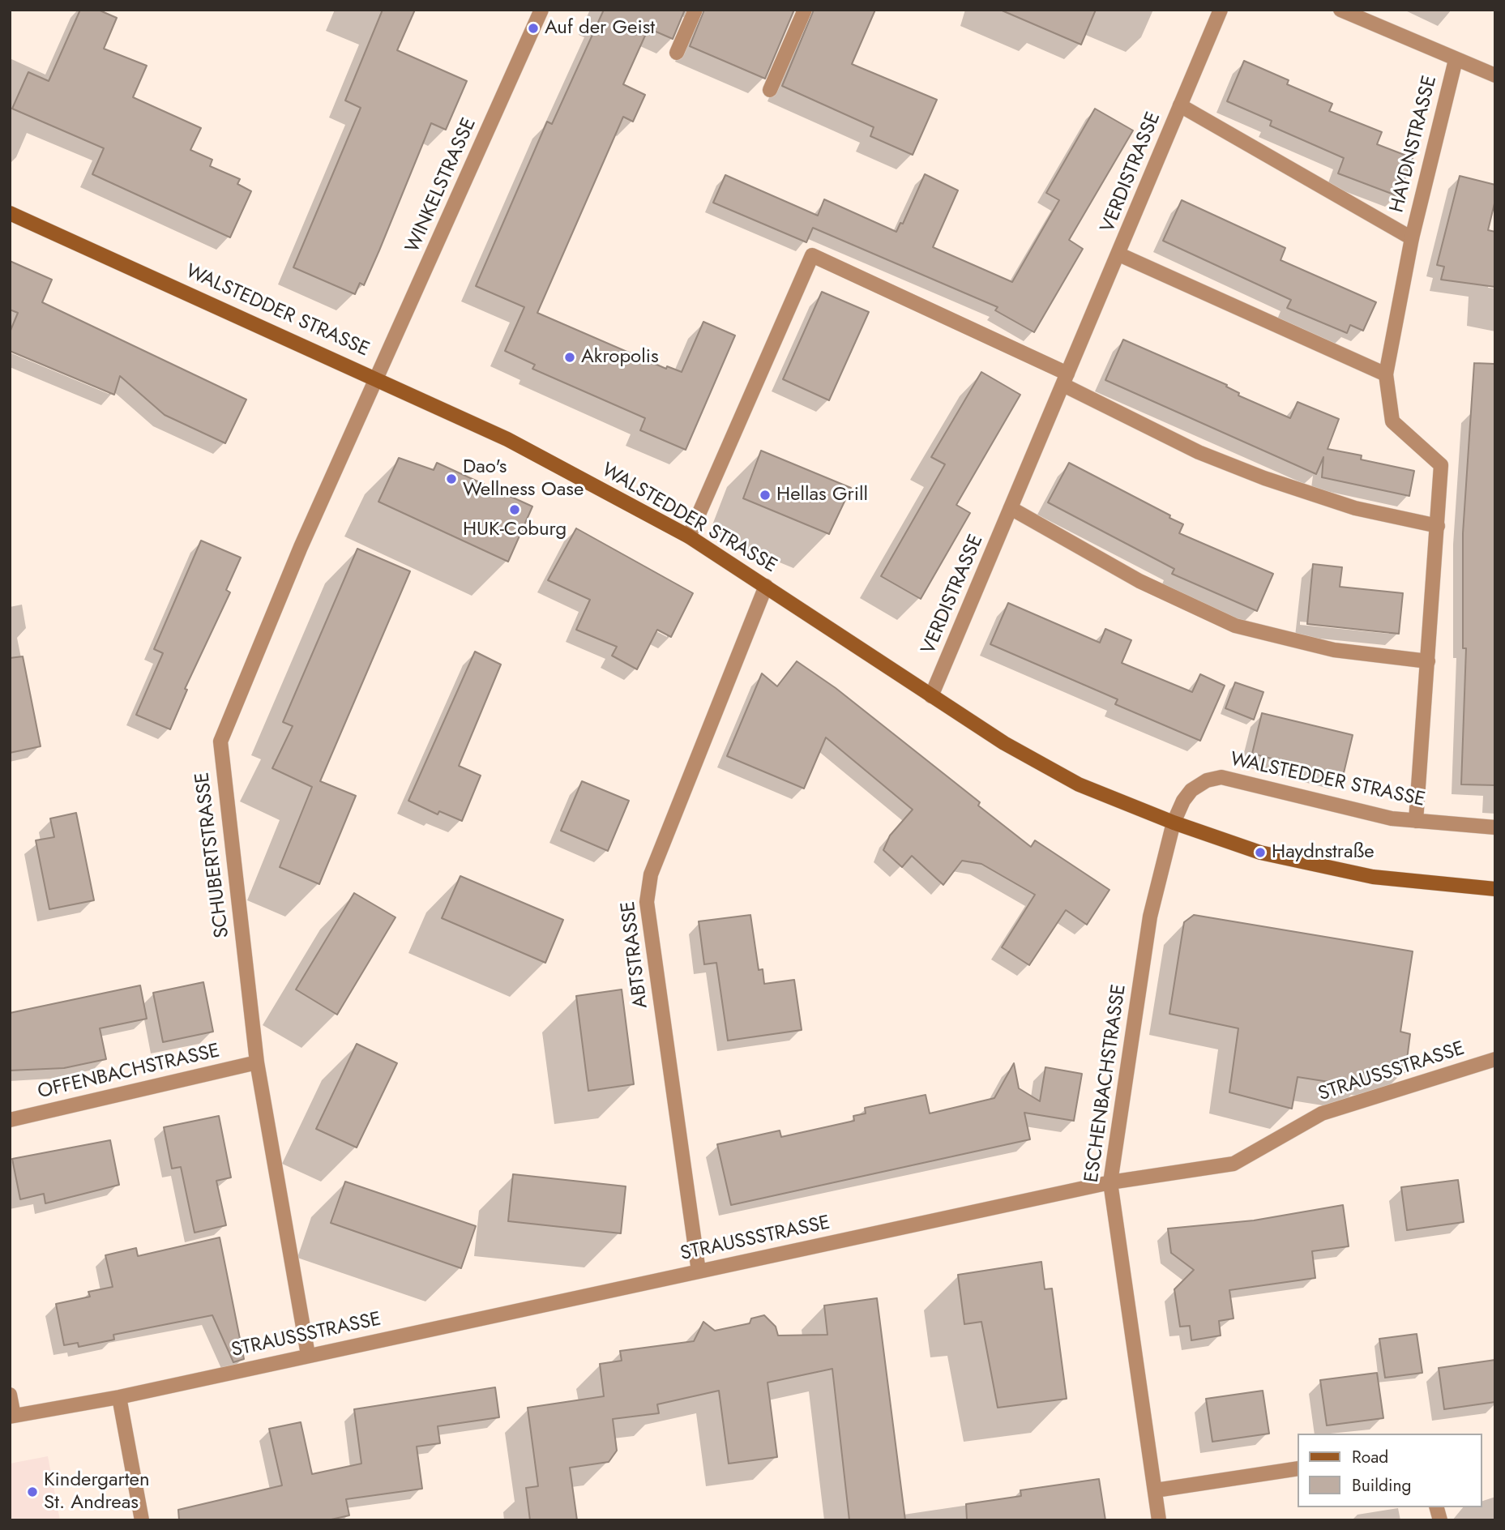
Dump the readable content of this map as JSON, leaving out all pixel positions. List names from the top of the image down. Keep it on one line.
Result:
{"streets":{"main road":["WALSTEDDER STRASSE"],"street":["HAYDNSTRASSE","VERDISTRASSE","WINKELSTRASSE","SCHUBERTSTRASSE","ABTSTRASSE","OFFENBACHSTRASSE","STRAUSSSTRASSE","ESCHENBACHSTRASSE"]},"crossings":[["HAYDNSTRASSE","VERDISTRASSE"],["HAYDNSTRASSE","WALSTEDDER STRASSE"],["VERDISTRASSE","WALSTEDDER STRASSE"],["WINKELSTRASSE","WALSTEDDER STRASSE"],["WINKELSTRASSE","SCHUBERTSTRASSE"],["WALSTEDDER STRASSE","SCHUBERTSTRASSE"],["WALSTEDDER STRASSE","ABTSTRASSE"],["WALSTEDDER STRASSE","ESCHENBACHSTRASSE"],["SCHUBERTSTRASSE","OFFENBACHSTRASSE"],["SCHUBERTSTRASSE","STRAUSSSTRASSE"],["ABTSTRASSE","STRAUSSSTRASSE"],["STRAUSSSTRASSE","ESCHENBACHSTRASSE"]],"places":["Auf der Geist","Akropolis","Dao's Wellness Oase","Hellas Grill","HUK-Coburg","Haydnstraße","Kindergarten St. Andreas"],"legend":["Road","Building"]}
